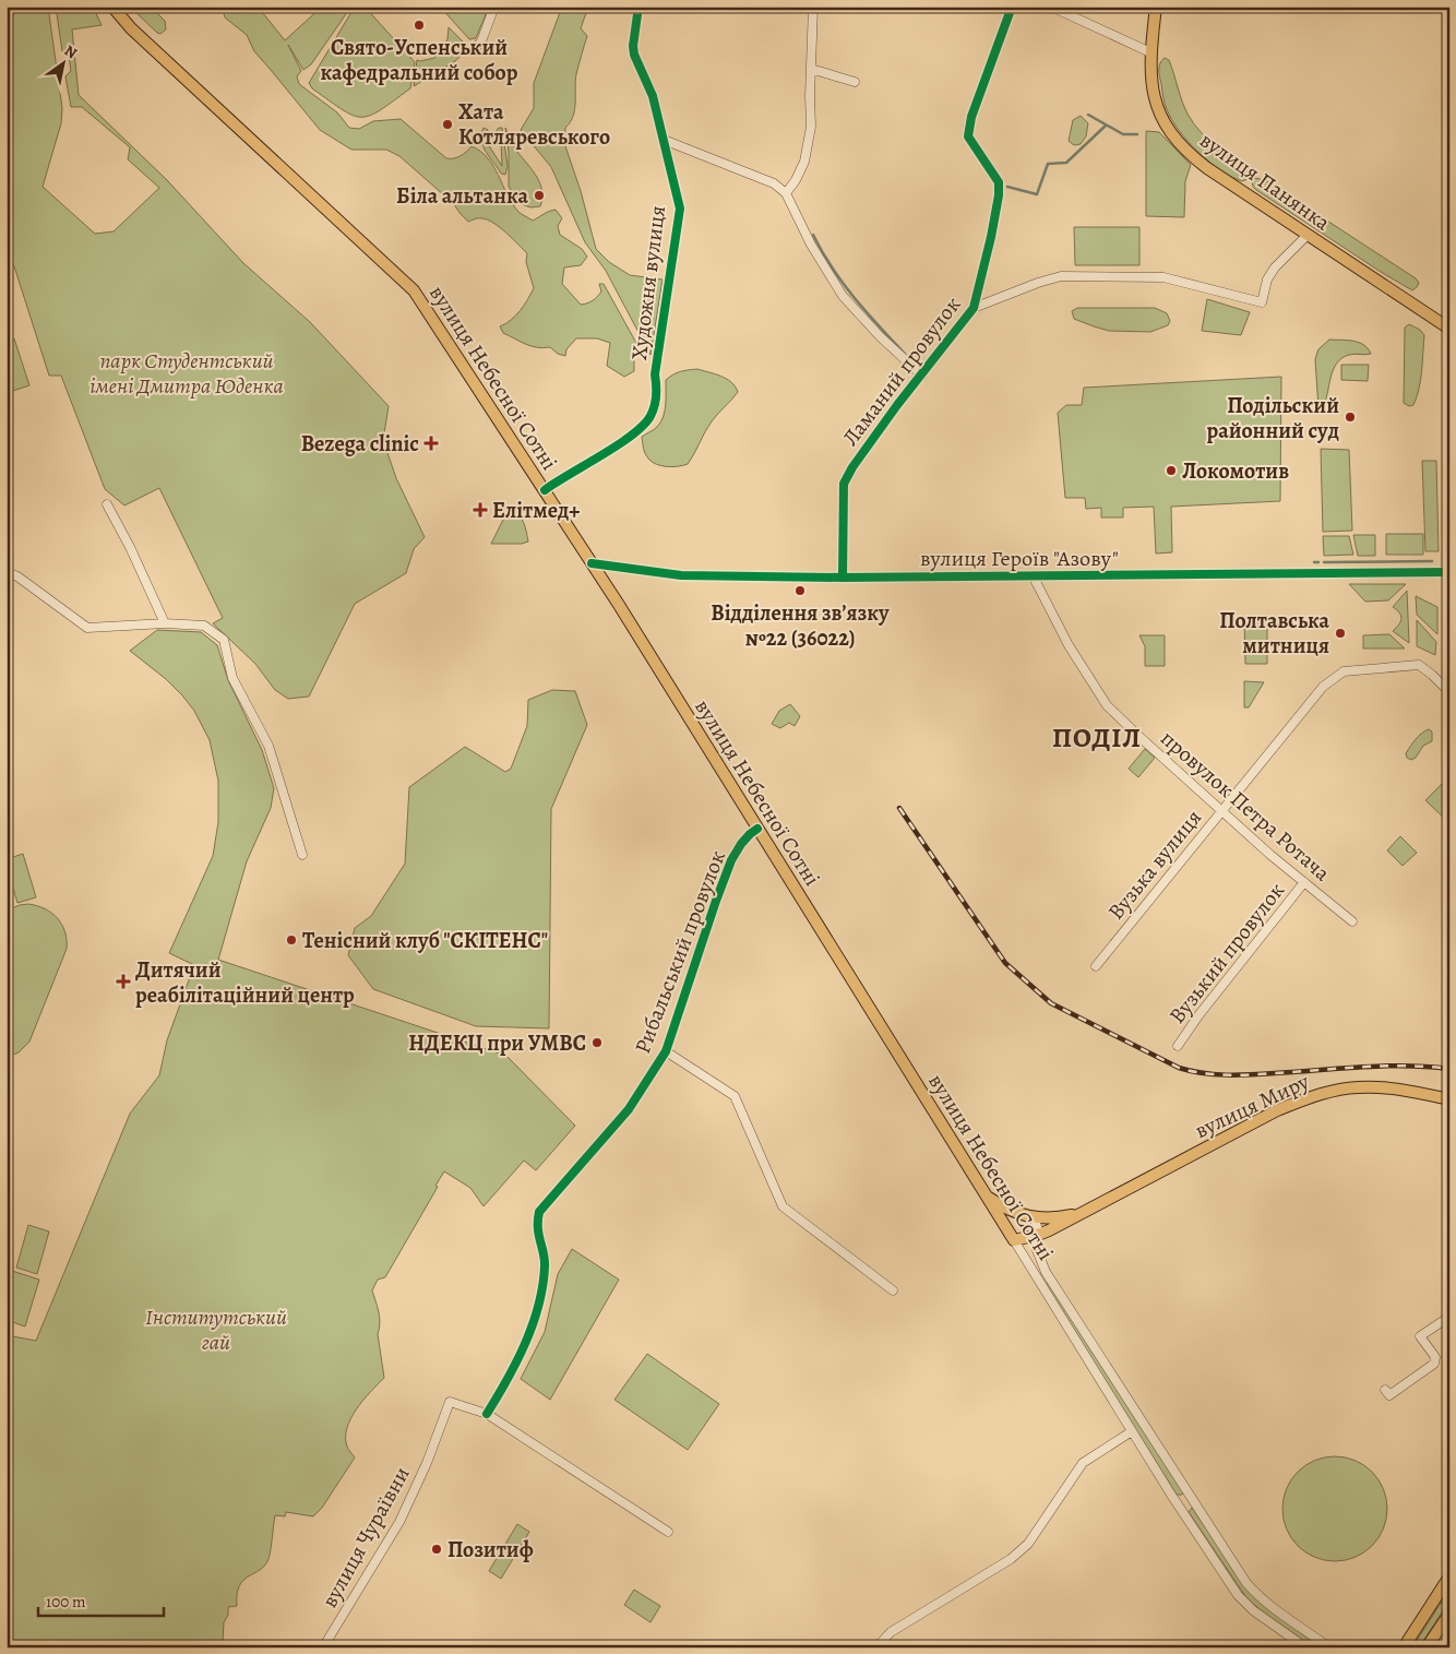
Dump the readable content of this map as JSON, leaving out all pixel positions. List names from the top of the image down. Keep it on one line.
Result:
{"streets":{"main road":["вулиця Панянка","вулиця Небесної Сотні","вулиця Миру"],"street":["Художня вулиця","Ламаний провулок","вулиця Героїв \"Азову\"","провулок Петра Ротача","Вузька вулиця","Рибальський провулок","Вузький провулок","вулиця Чураївни"]},"crossings":[["вулиця Панянка","Ламаний провулок"],["Художня вулиця","вулиця Небесної Сотні"],["Ламаний провулок","вулиця Героїв \"Азову\""],["вулиця Небесної Сотні","вулиця Героїв \"Азову\""],["вулиця Небесної Сотні","Рибальський провулок"],["вулиця Небесної Сотні","вулиця Миру"],["вулиця Героїв \"Азову\"","провулок Петра Ротача"],["провулок Петра Ротача","Вузька вулиця"],["провулок Петра Ротача","Вузький провулок"],["Рибальський провулок","вулиця Чураївни"]],"districts":["ПОДІЛ"],"parks":["парк Студентський імені Дмитра Юденка","Інститутський гай"],"places":{"other":["Свято-Успенський кафедральний собор","Хата Котляревського","Біла альтанка","Подільский районний суд","Локомотив","Відділення зв’язку №22 (36022)","Полтавська митниця","Тенісний клуб \"СКІТЕНС\"","НДЕКЦ при УМВС","Позитиф"],"health":["Bezega clinic","Елітмед+","Дитячий реабілітаційний центр"]},"scale_bar":"100 m","north":"top right"}
